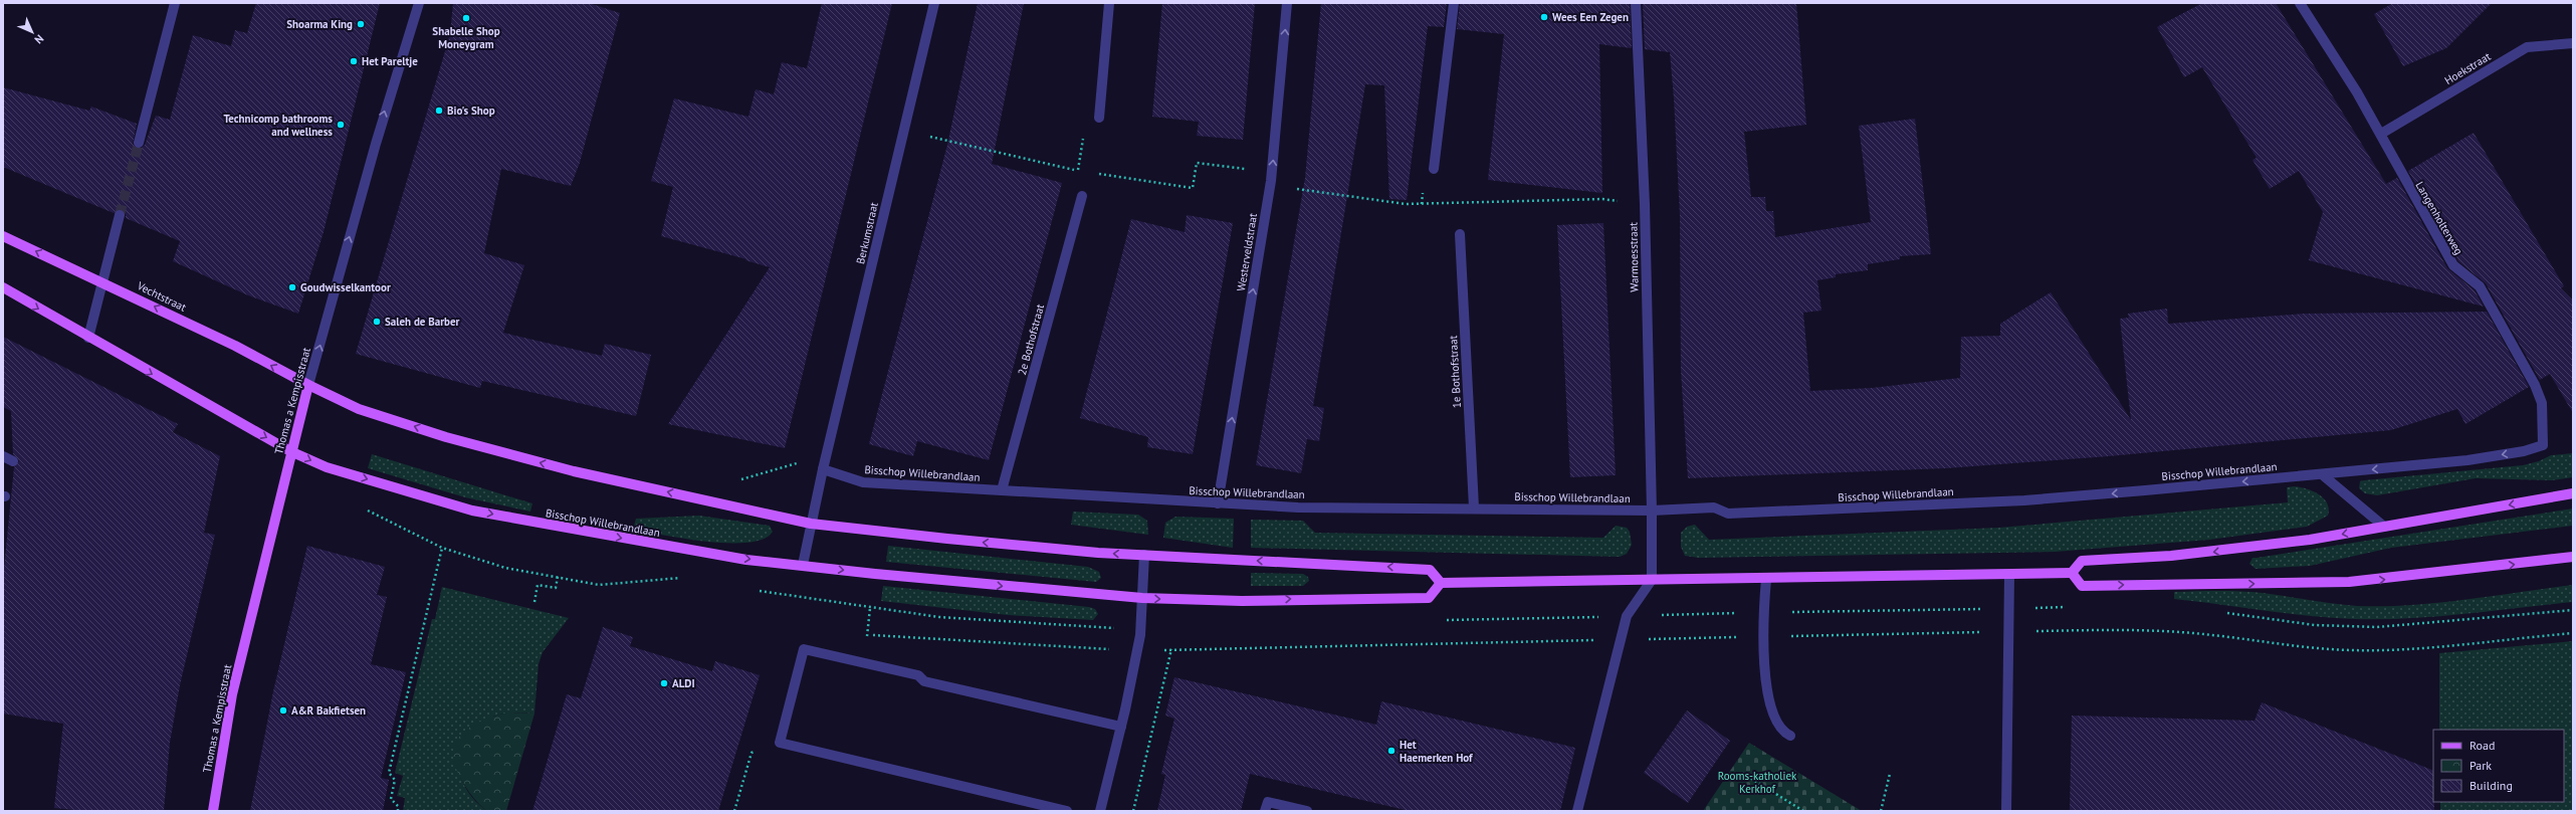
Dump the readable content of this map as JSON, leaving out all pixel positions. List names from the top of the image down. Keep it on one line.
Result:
{"streets":{"main road":["Vechtstraat","Thomas a Kempisstraat","Bisschop Willebrandlaan"],"street":["Hoekstraat","Langenholterweg","Berkumstraat","Westerveldstraat","Warmoesstraat","2e Bothofstraat","1e Bothofstraat"]},"crossings":[["Hoekstraat","Langenholterweg"],["Langenholterweg","Bisschop Willebrandlaan"],["Berkumstraat","Bisschop Willebrandlaan"],["Westerveldstraat","Bisschop Willebrandlaan"],["Warmoesstraat","Bisschop Willebrandlaan"],["Vechtstraat","Thomas a Kempisstraat"],["2e Bothofstraat","Bisschop Willebrandlaan"],["1e Bothofstraat","Bisschop Willebrandlaan"],["Thomas a Kempisstraat","Bisschop Willebrandlaan"]],"one_way":["Westerveldstraat","Thomas a Kempisstraat"],"parks":["Rooms-katholiek Kerkhof"],"places":["Wees Een Zegen","Shabelle Shop Moneygram","Shoarma King","Het Pareltje","Bio's Shop","Technicomp bathrooms and wellness","Goudwisselkantoor","Saleh de Barber","ALDI","A&R Bakfietsen","Het Haemerken Hof"],"legend":["Road","Park","Building"],"north":"bottom right"}
